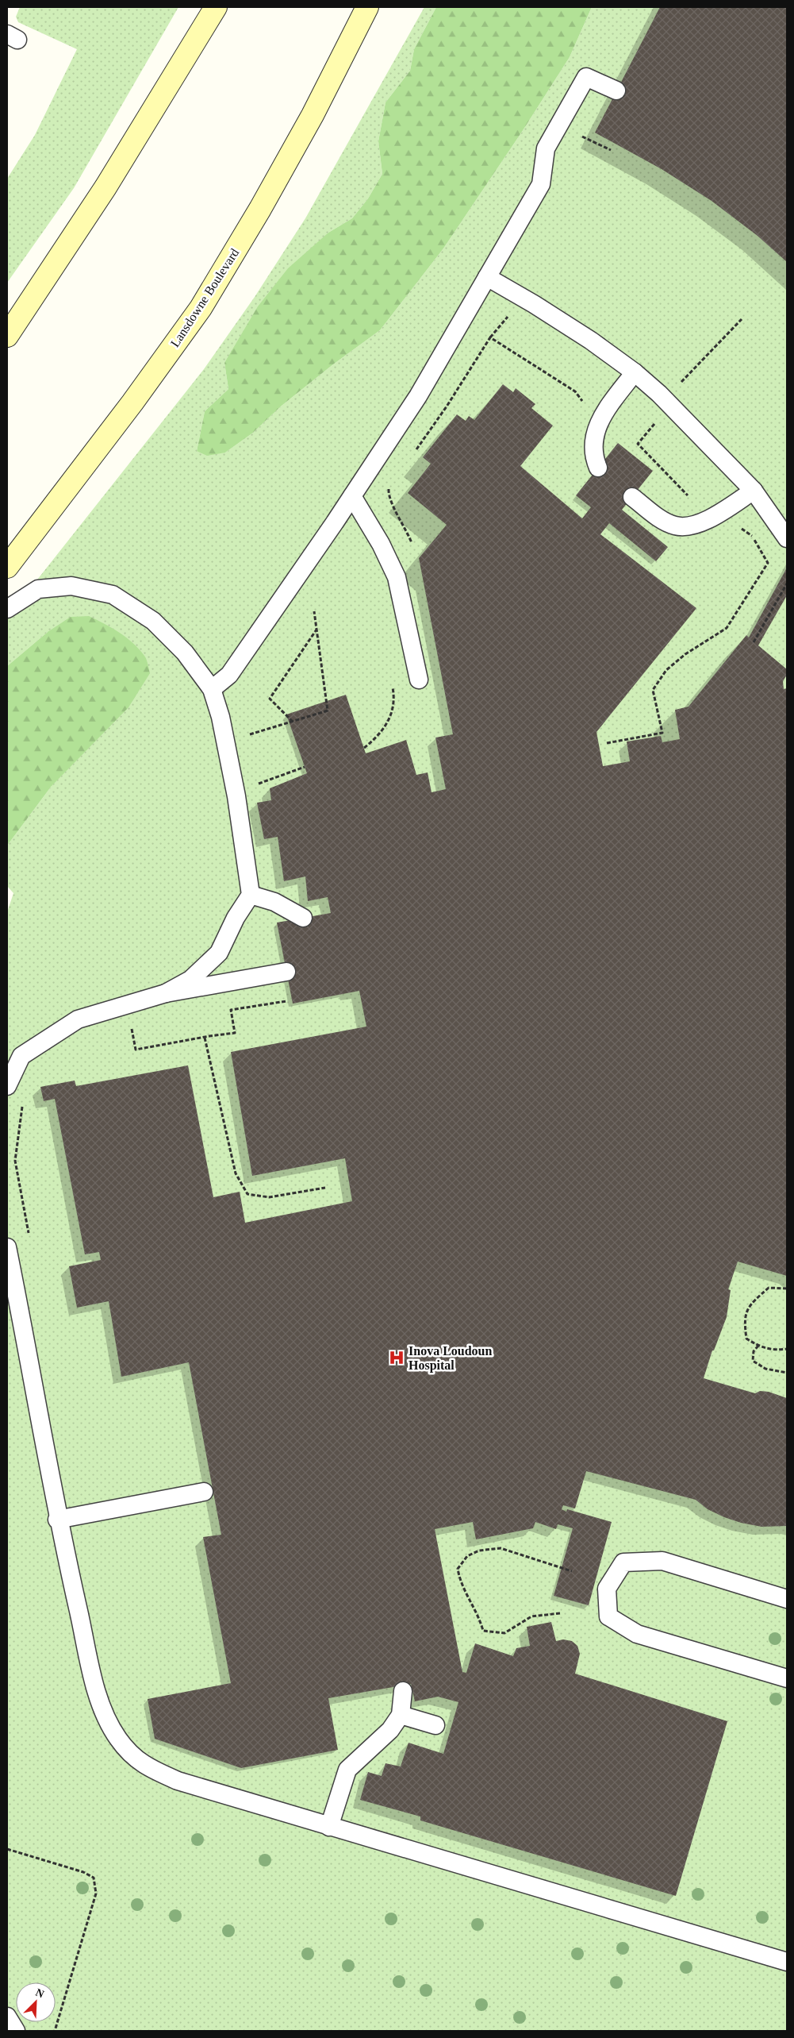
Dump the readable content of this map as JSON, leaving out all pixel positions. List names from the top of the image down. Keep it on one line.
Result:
{"streets":{"main road":["Lansdowne Boulevard"]},"places":{"hospital":["Inova Loudoun Hospital"]},"north":"top right"}
